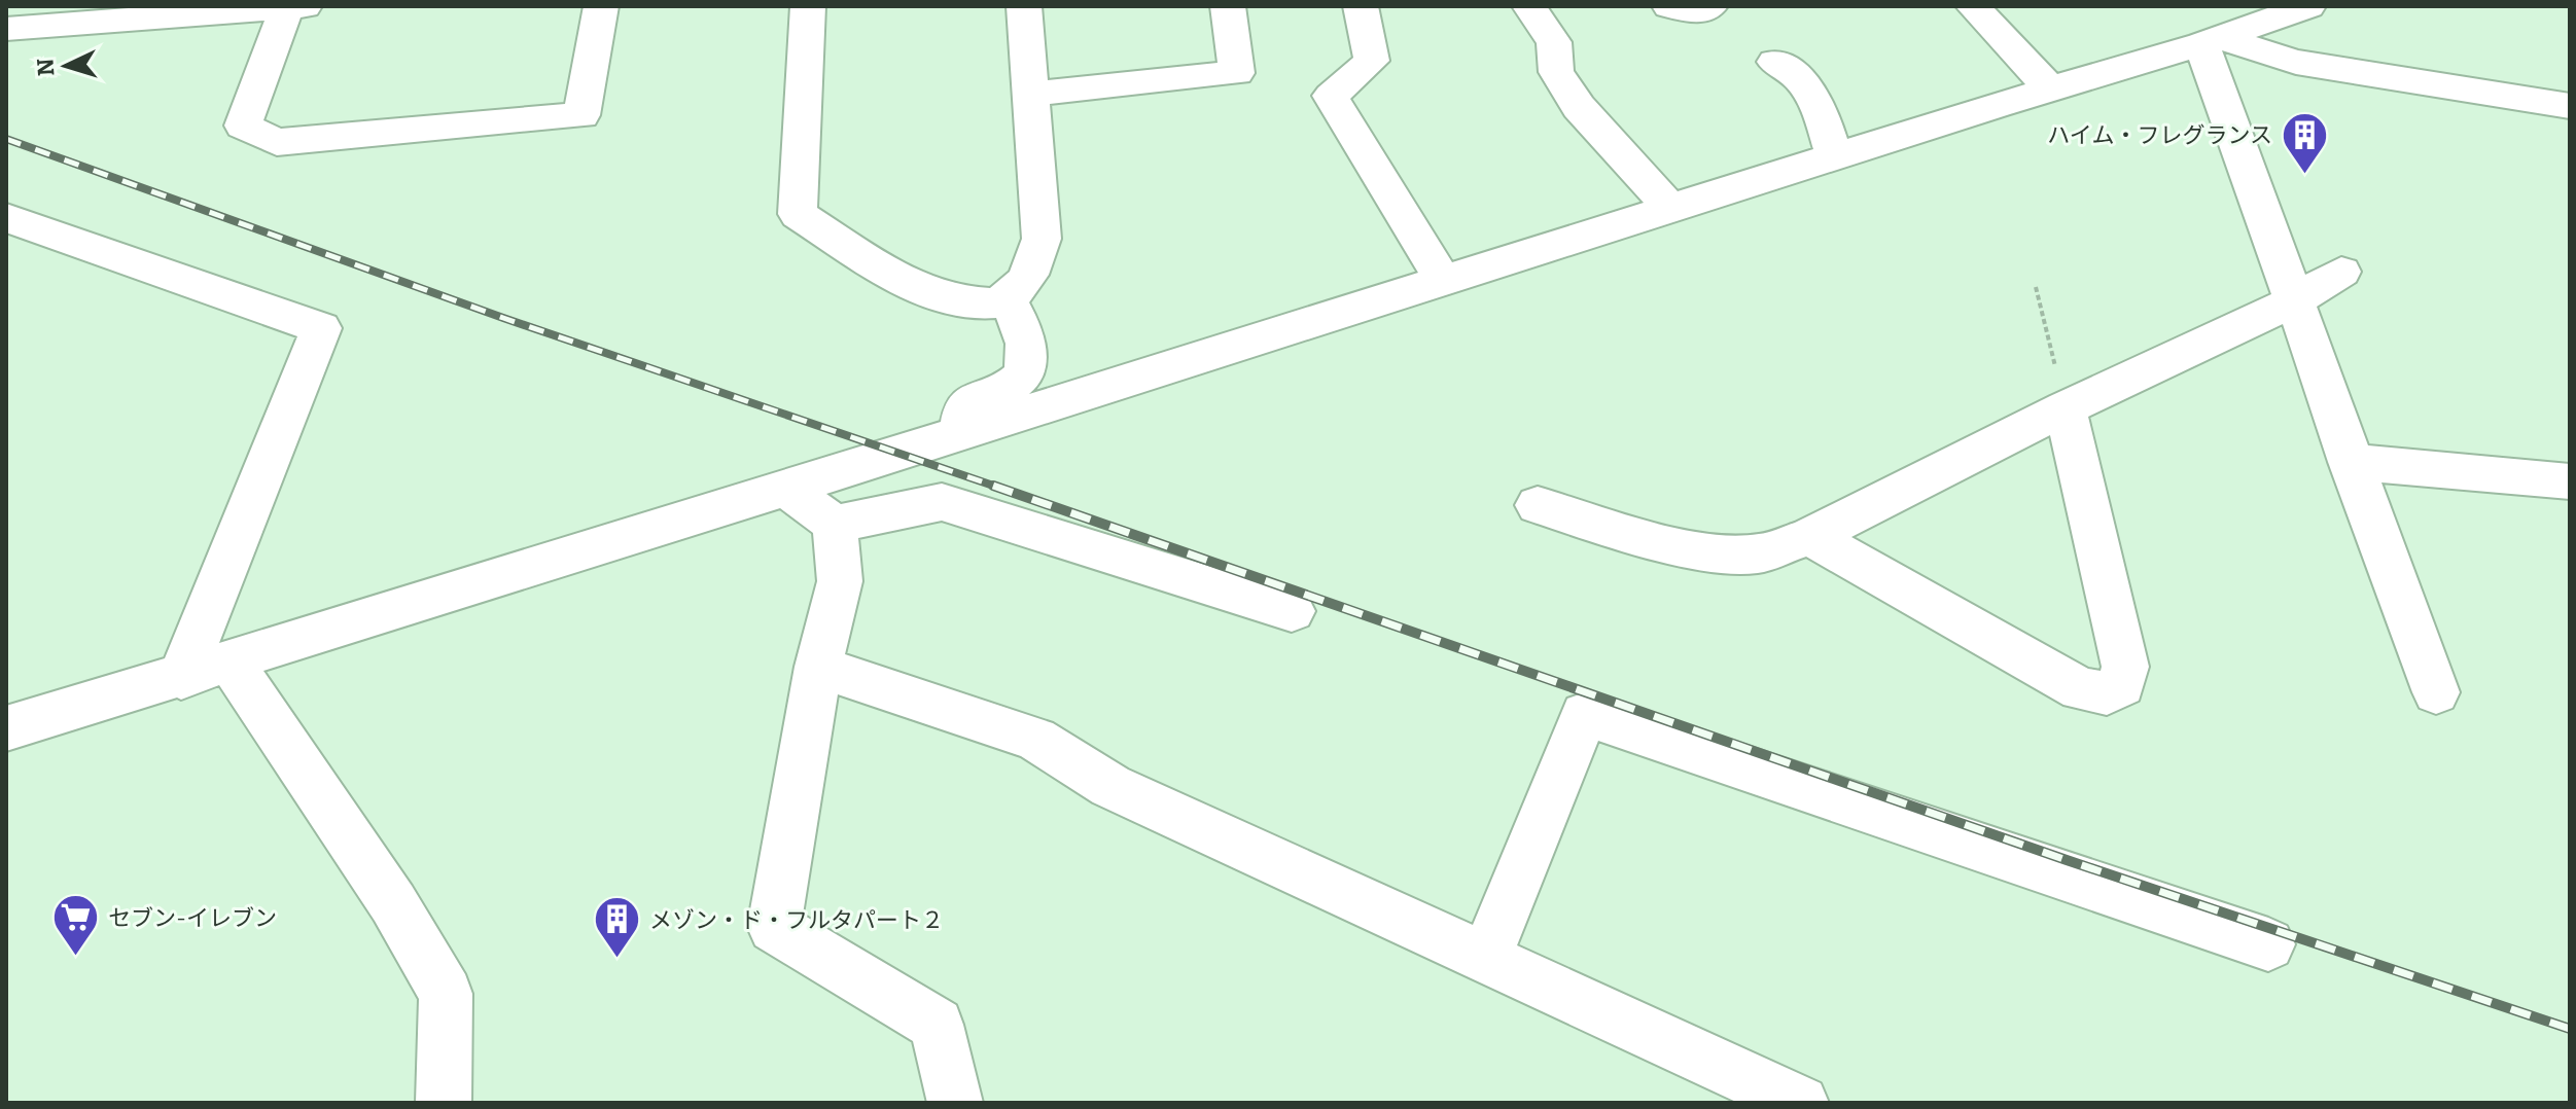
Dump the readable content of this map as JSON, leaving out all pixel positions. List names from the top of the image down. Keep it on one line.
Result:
{"places":{"building":["ハイム・フレグランス","メゾン・ド・フルタパート２"],"supermarket":["セブン-イレブン"]},"north":"left"}
